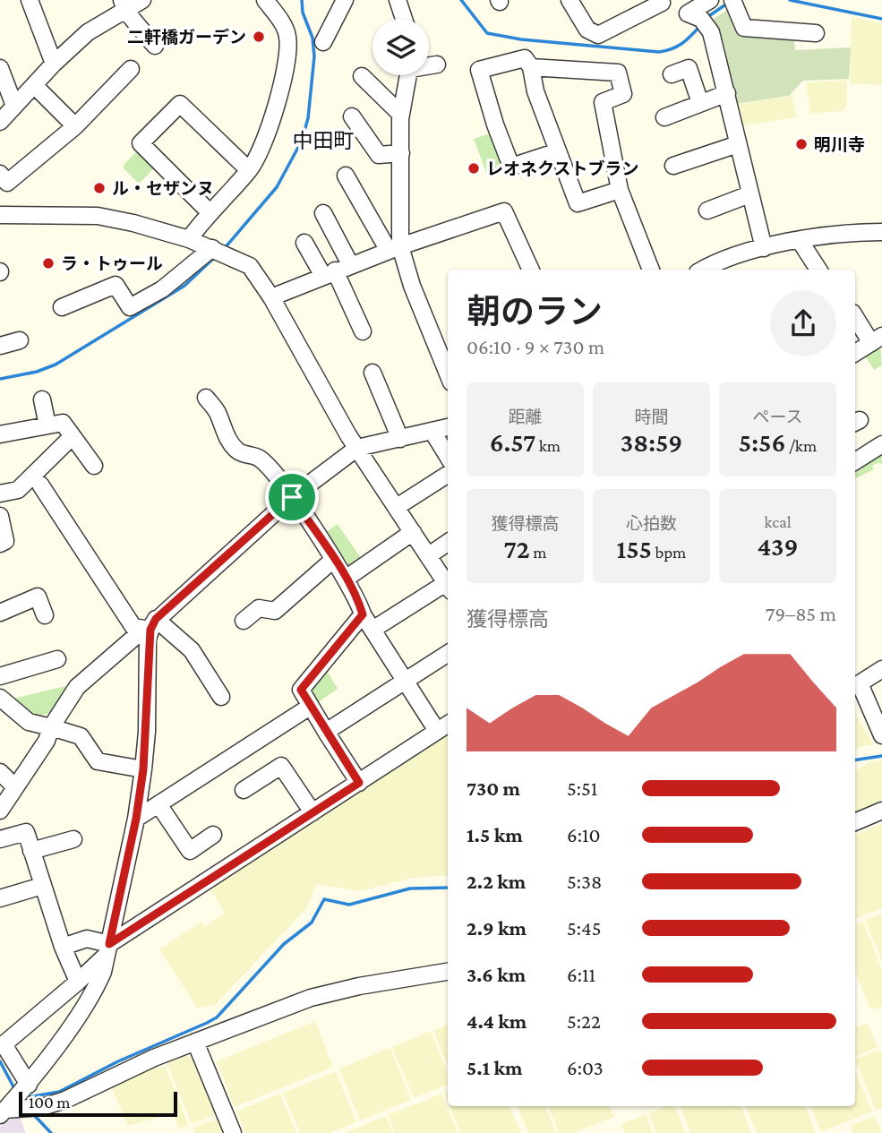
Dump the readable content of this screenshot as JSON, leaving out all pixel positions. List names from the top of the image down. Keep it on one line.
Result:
{"districts":["中田町"],"places":["二軒橋ガーデン","明川寺","レオネクストブラン","ル・セザンヌ","ラ・トゥール"],"scale_bar":"100 m","page":{"heading":["朝のラン","06:10 · 9 × 730 m"],"stats":[["距離","6.57 km"],["時間","38:59"],["ペース","5:56 /km"],["獲得標高","72 m"],["心拍数","155 bpm"],["kcal","439"]],"chart":["獲得標高","79–85 m"],"list":[{"name":"730 m","note":"5:51"},{"name":"1.5 km","note":"6:10"},{"name":"2.2 km","note":"5:38"},{"name":"2.9 km","note":"5:45"},{"name":"3.6 km","note":"6:11"},{"name":"4.4 km","note":"5:22"},{"name":"5.1 km","note":"6:03"}],"scale":"100 m"}}
